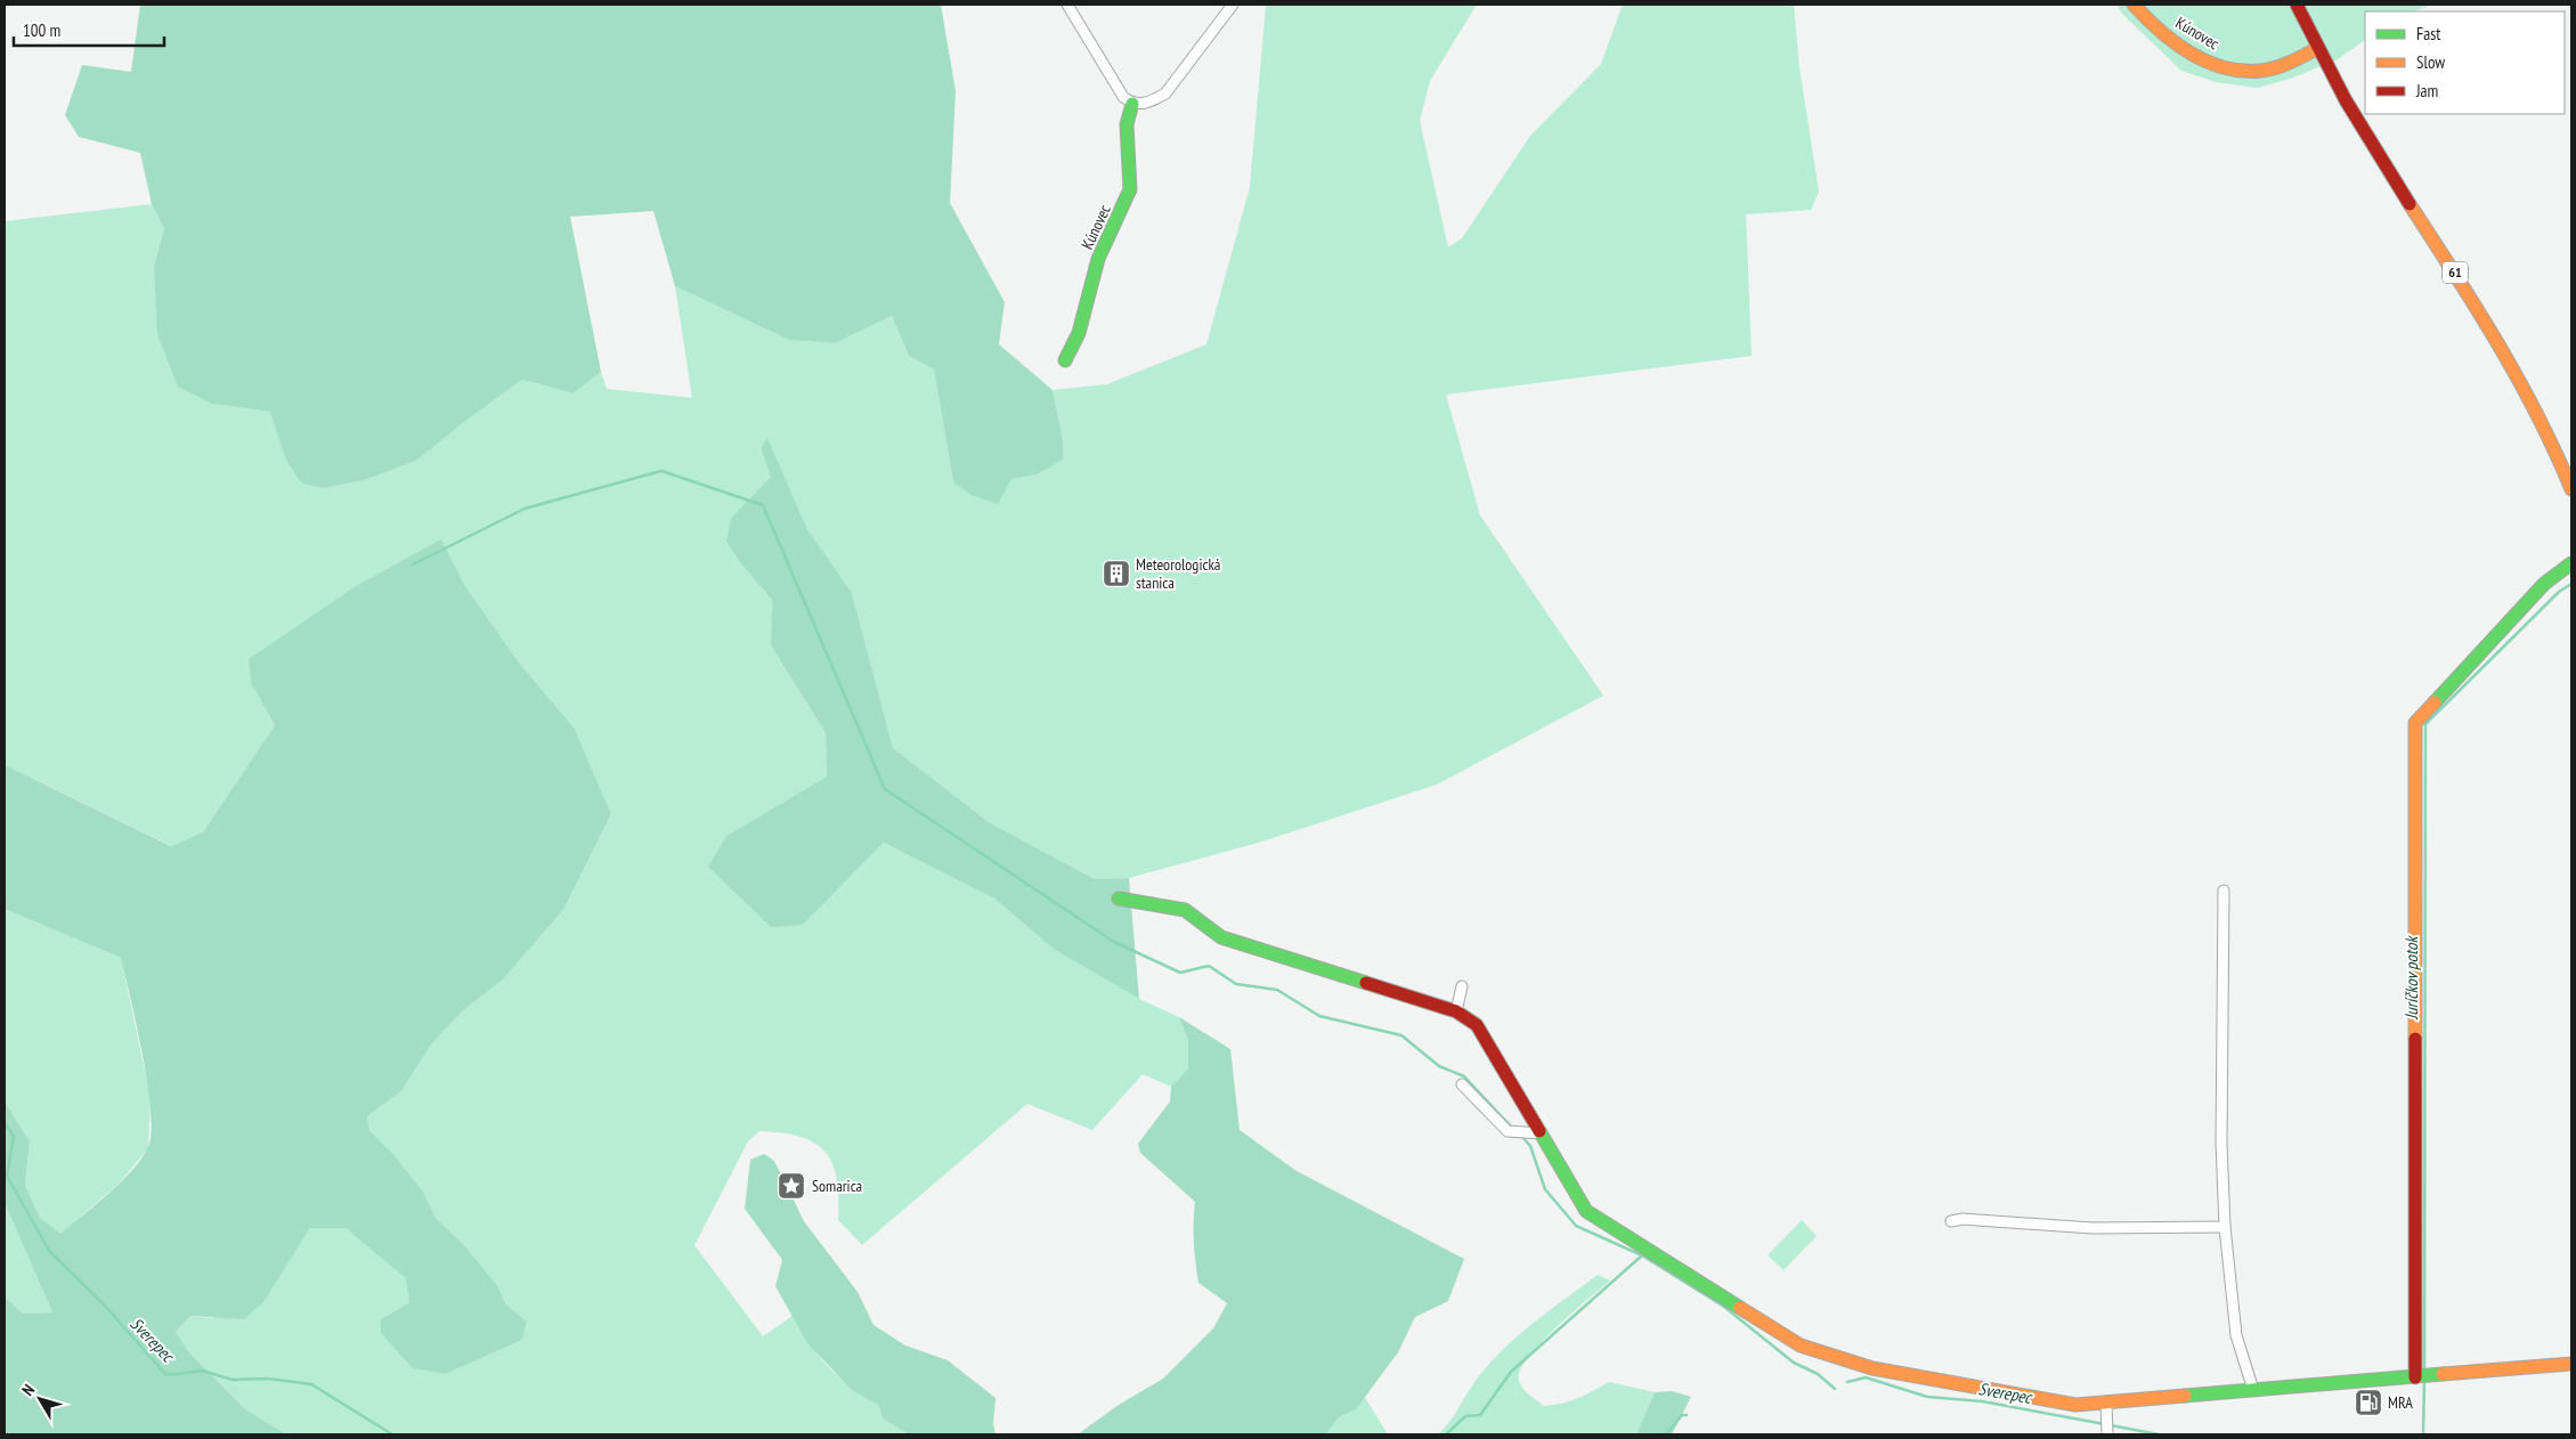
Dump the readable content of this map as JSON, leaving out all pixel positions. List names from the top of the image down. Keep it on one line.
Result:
{"streets":{"street":["Kúnovec","61"]},"crossings":[["Kúnovec","61"]],"water":["Juríčkov potok","Sverepec"],"places":{"building":["Meteorologická stanica"],"place":["Somarica"],"fuel station":["MRA"]},"legend":["Fast","Slow","Jam"],"scale_bar":"100 m","north":"top left"}
